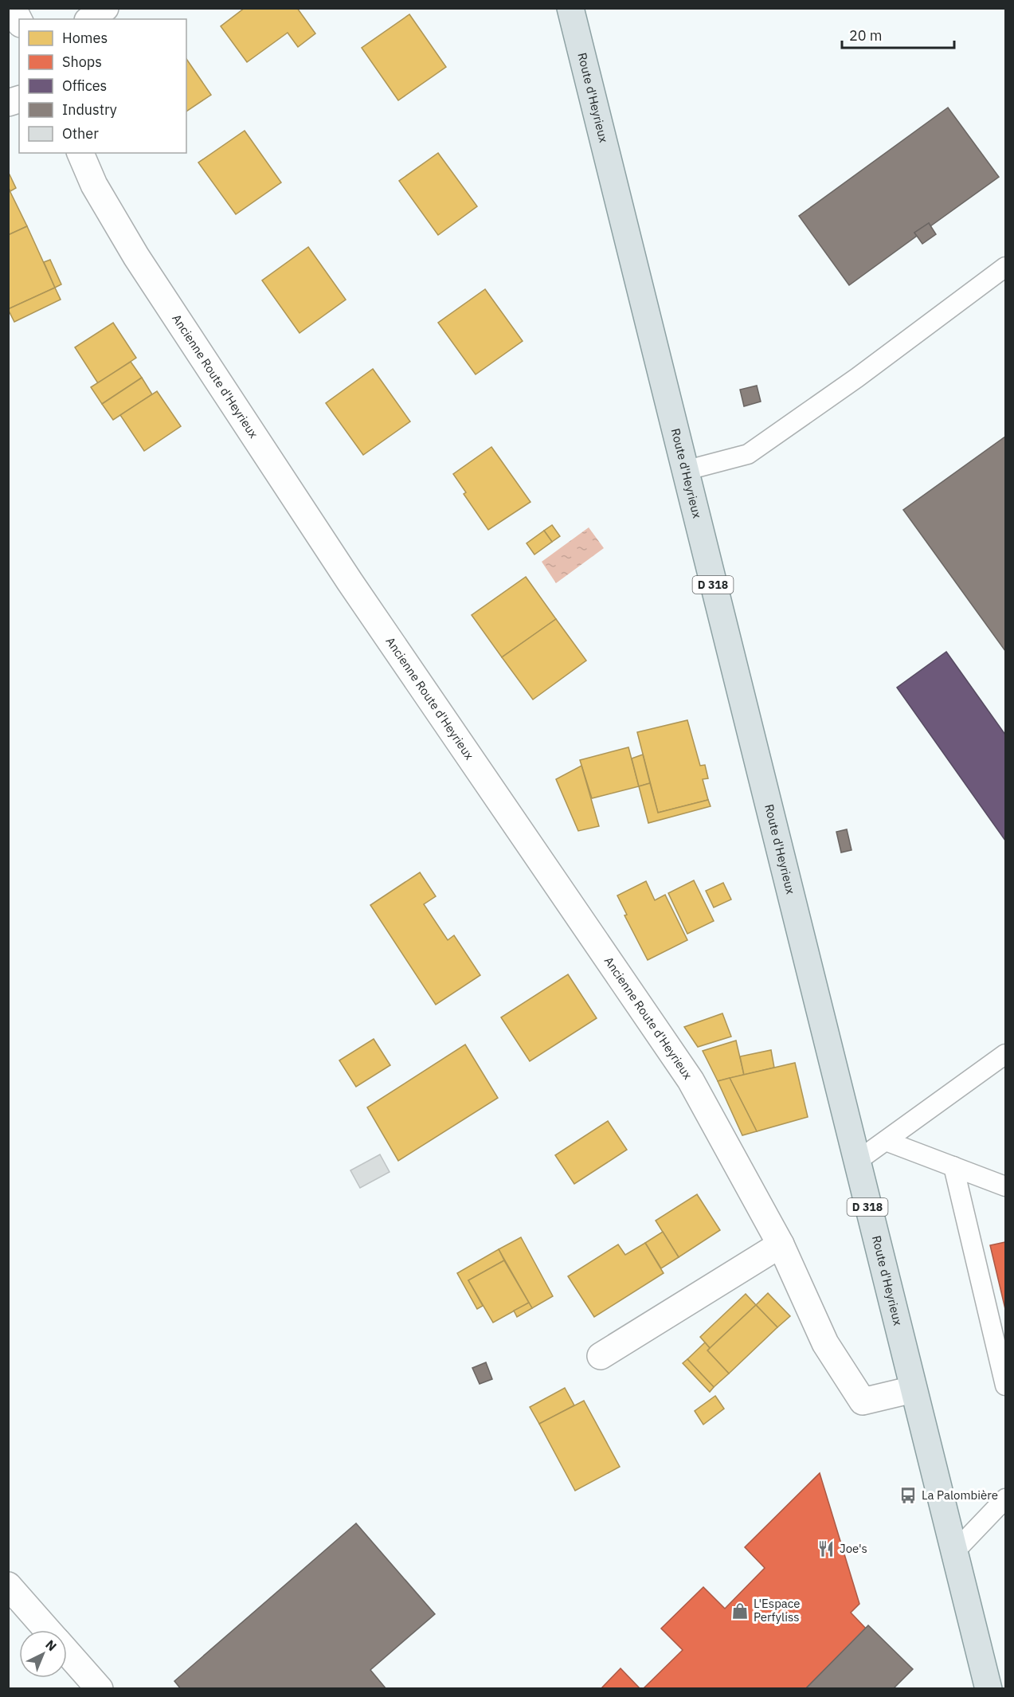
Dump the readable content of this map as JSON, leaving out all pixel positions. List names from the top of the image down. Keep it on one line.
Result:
{"streets":{"main road":["Route d'Heyrieux","D 318"],"street":["Ancienne Route d'Heyrieux"]},"crossings":[["Route d'Heyrieux","Ancienne Route d'Heyrieux"]],"places":{"bus stop":["La Palombière"],"restaurant":["Joe's"],"shop":["L'Espace Perfyliss"]},"legend":["Homes","Shops","Offices","Industry","Other"],"scale_bar":"20 m","north":"top right"}
